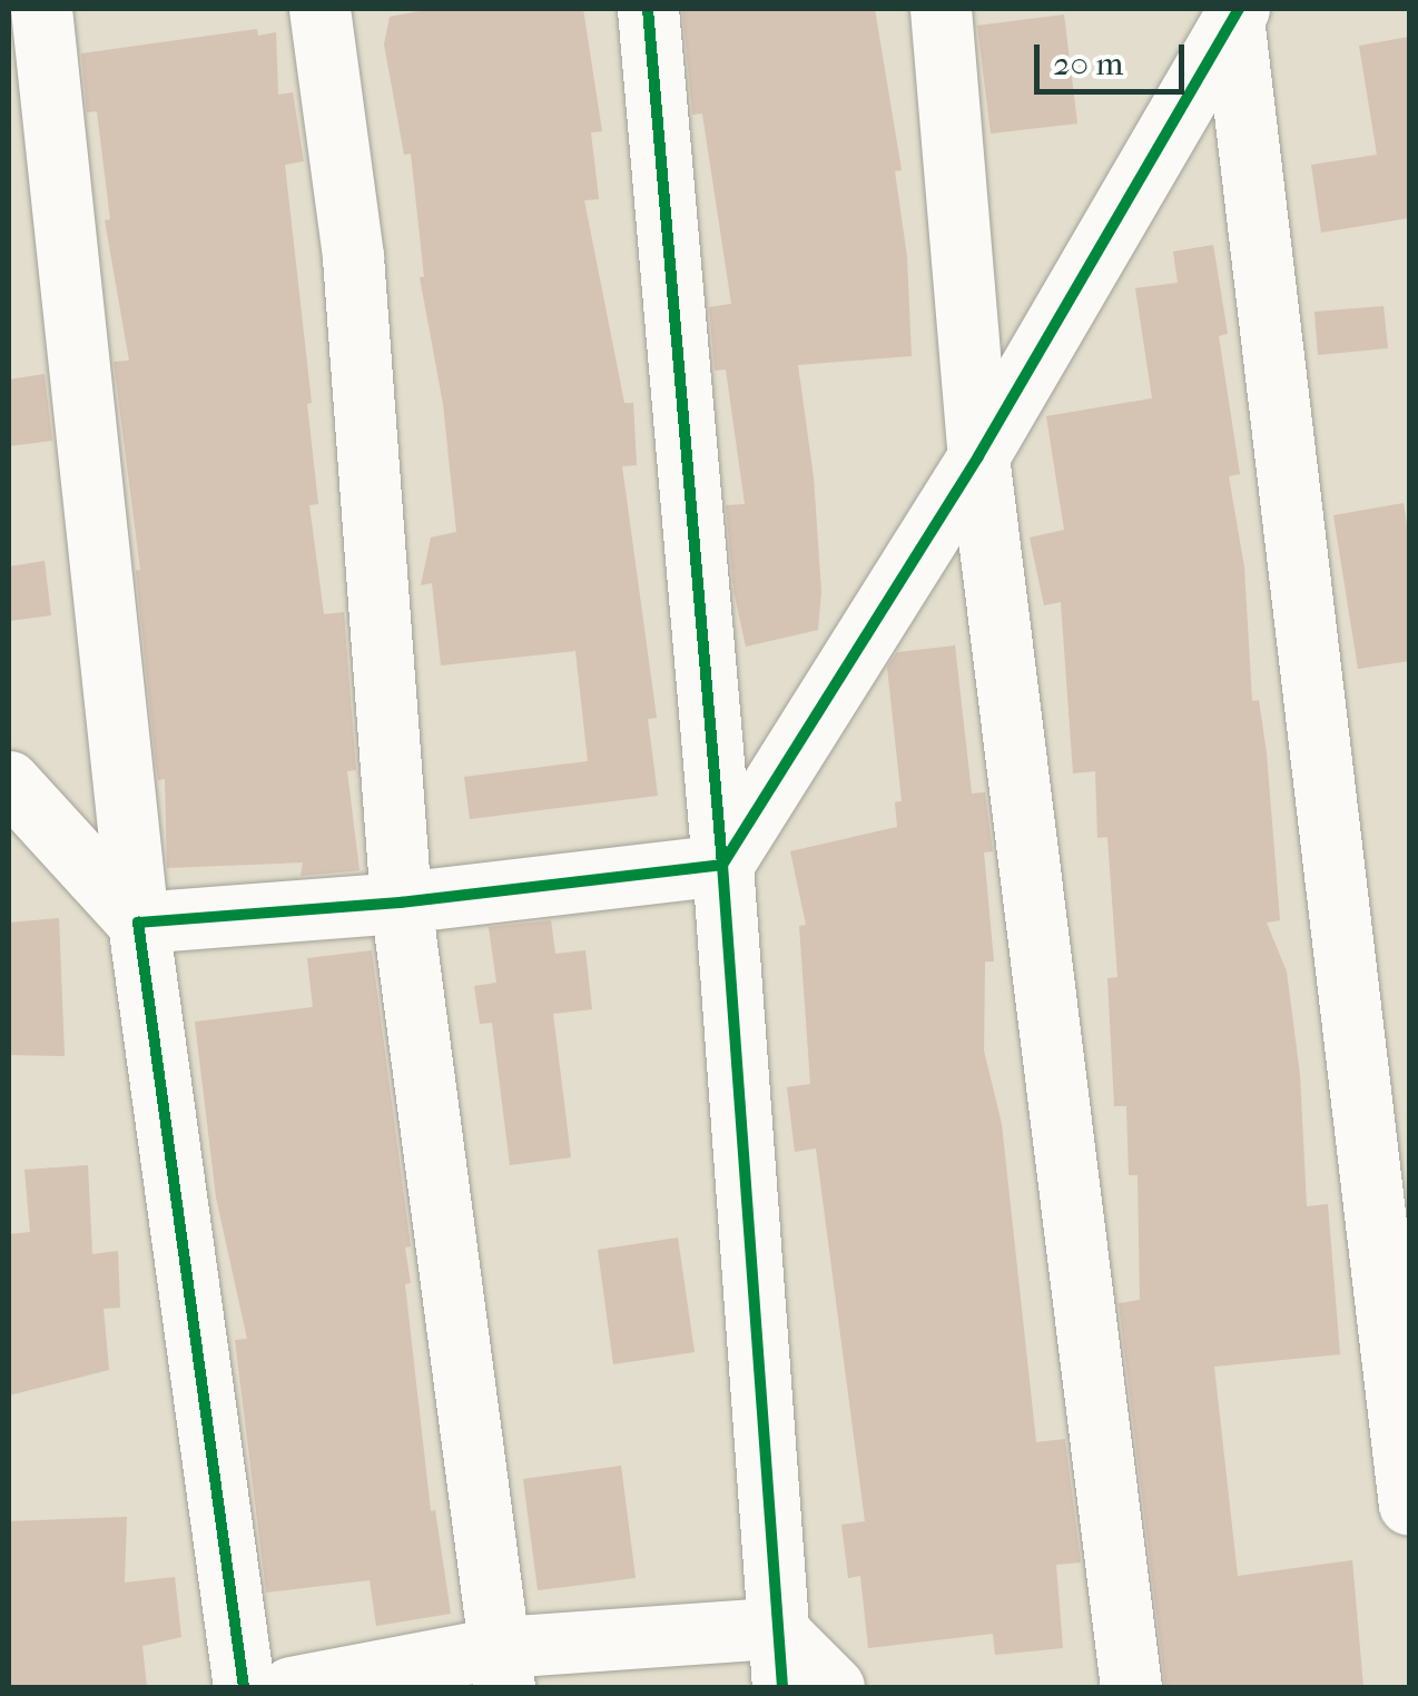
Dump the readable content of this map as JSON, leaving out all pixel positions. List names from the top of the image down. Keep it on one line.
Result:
{"scale_bar":"20 m"}
